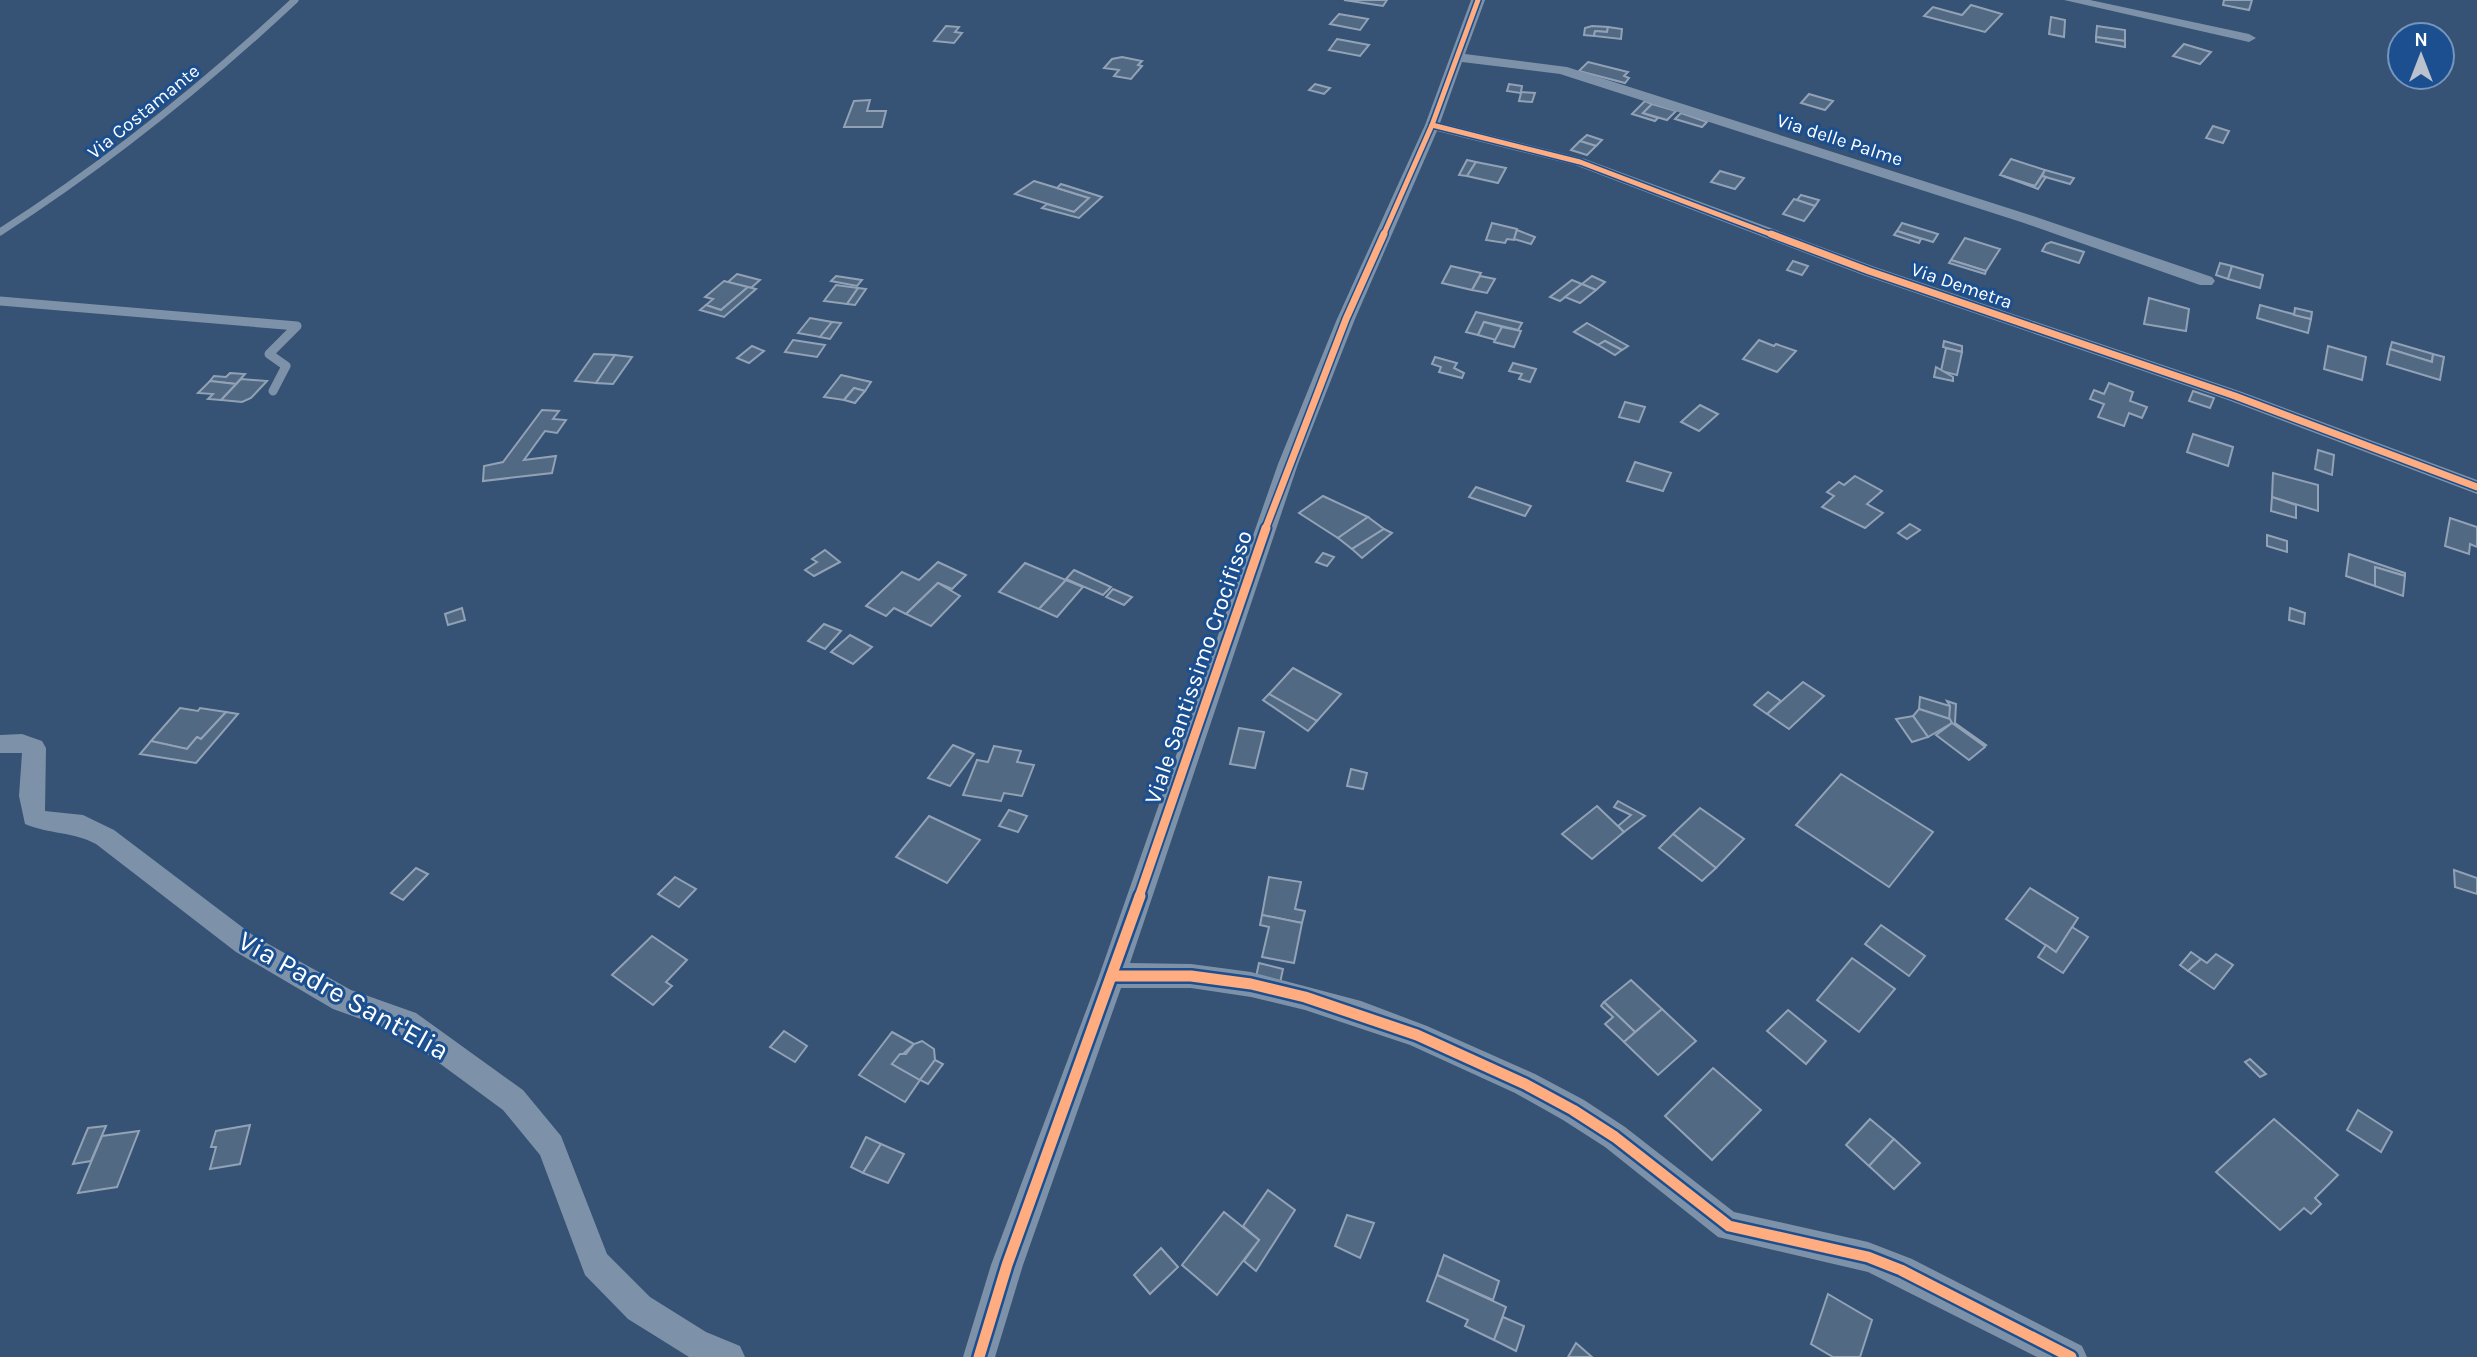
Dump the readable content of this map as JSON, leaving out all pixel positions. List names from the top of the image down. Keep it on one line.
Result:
{"streets":{"street":["Via delle Palme","Via Demetra","Viale Santissimo Crocifisso","Via Padre Sant'Elia"],"lane":["Via Costamante"]},"crossings":[["Via delle Palme","Viale Santissimo Crocifisso"],["Via Demetra","Viale Santissimo Crocifisso"]],"north":"top"}
